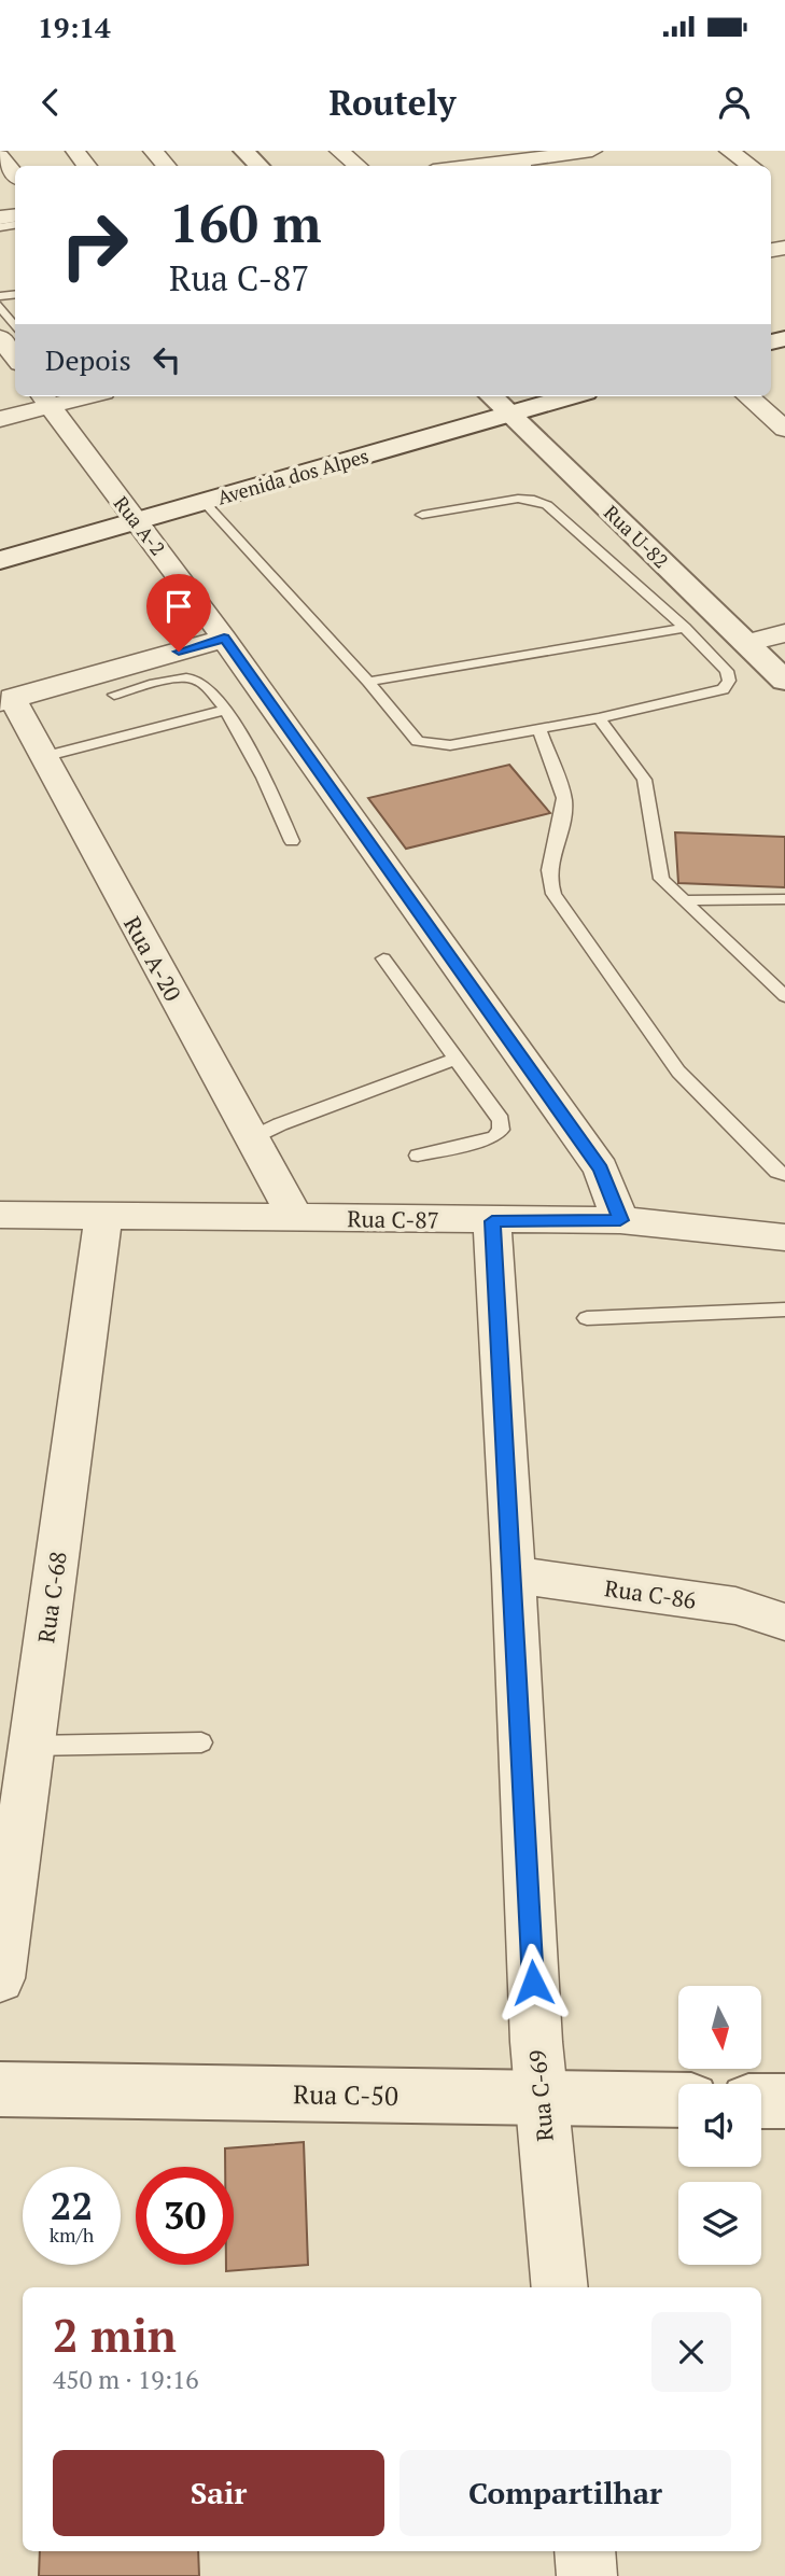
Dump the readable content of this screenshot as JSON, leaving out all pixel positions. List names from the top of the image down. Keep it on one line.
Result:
{"streets":{"main road":["Avenida dos Alpes","Rua U-82","Rua C-50"],"street":["Rua A-2","Rua A-20","Rua C-87","Rua C-86","Rua C-68","Rua C-69"]},"crossings":[["Avenida dos Alpes","Rua A-2"],["Avenida dos Alpes","Rua U-82"],["Rua A-2","Rua C-87"],["Rua A-20","Rua C-87"],["Rua C-87","Rua C-68"],["Rua C-87","Rua C-69"],["Rua C-86","Rua C-69"],["Rua C-50","Rua C-69"]],"north":"bottom","page":{"status":"19:14","header":"Routely","turn":["160 m","Rua C-87"],"then":"Depois","speed":"22 km/h","limit":"30","heading":["2 min","450 m · 19:16"],"buttons":["Sair","Compartilhar"]}}
